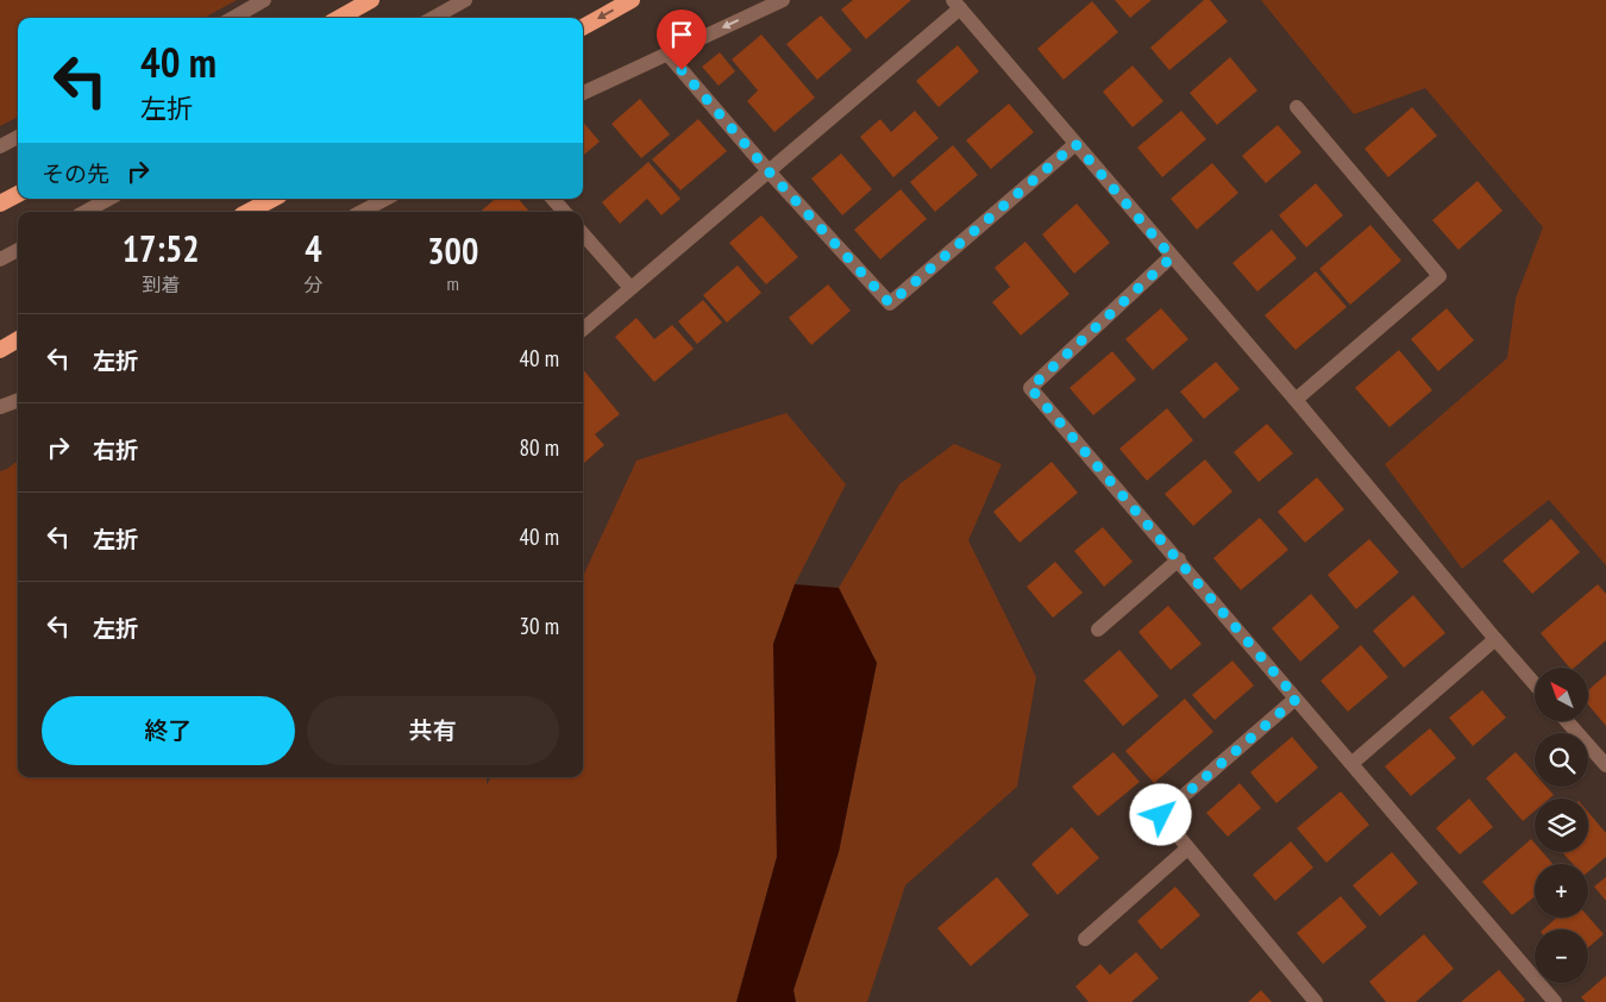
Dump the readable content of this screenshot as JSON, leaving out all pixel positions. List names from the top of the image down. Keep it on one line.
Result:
{"north":"top left","page":{"turn":["40 m","左折"],"then":"その先","eta":["17:52","到着","4","分","300","m"],"list":[{"name":"左折","value":"40 m"},{"name":"右折","value":"80 m"},{"name":"左折","value":"40 m"},{"name":"左折","value":"30 m"}],"map_buttons":["+","−"],"buttons":["終了","共有"]}}
